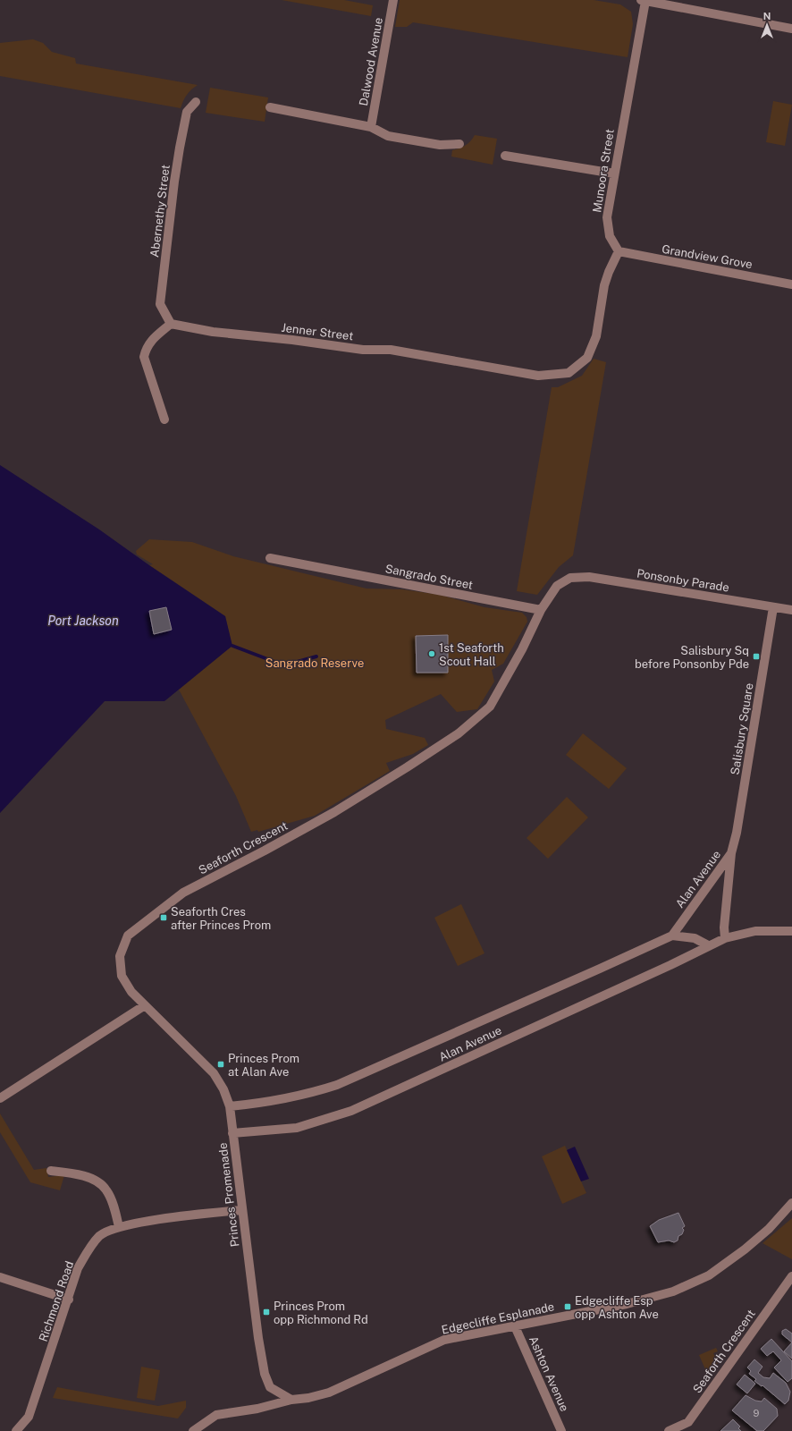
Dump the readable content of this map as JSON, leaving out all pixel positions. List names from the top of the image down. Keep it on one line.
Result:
{"streets":{"street":["Dalwood Avenue","Munoora Street","Abernethy Street","Grandview Grove","Jenner Street","Sangrado Street","Ponsonby Parade","Salisbury Square","Seaforth Crescent","Alan Avenue","Princes Promenade","Richmond Road","Edgecliffe Esplanade","Ashton Avenue"]},"crossings":[["Munoora Street","Grandview Grove"],["Munoora Street","Jenner Street"],["Abernethy Street","Jenner Street"],["Grandview Grove","Jenner Street"],["Sangrado Street","Ponsonby Parade"],["Sangrado Street","Seaforth Crescent"],["Ponsonby Parade","Salisbury Square"],["Ponsonby Parade","Seaforth Crescent"],["Salisbury Square","Alan Avenue"],["Seaforth Crescent","Princes Promenade"],["Alan Avenue","Princes Promenade"],["Princes Promenade","Richmond Road"],["Princes Promenade","Edgecliffe Esplanade"],["Edgecliffe Esplanade","Ashton Avenue"]],"water":["Port Jackson"],"parks":["Sangrado Reserve"],"places":{"other":["1st Seaforth Scout Hall"],"transit":["Salisbury Sq before Ponsonby Pde","Seaforth Cres after Princes Prom","Princes Prom at Alan Ave","Edgecliffe Esp opp Ashton Ave","Princes Prom opp Richmond Rd"]},"house_numbers":["9"],"north":"top"}
